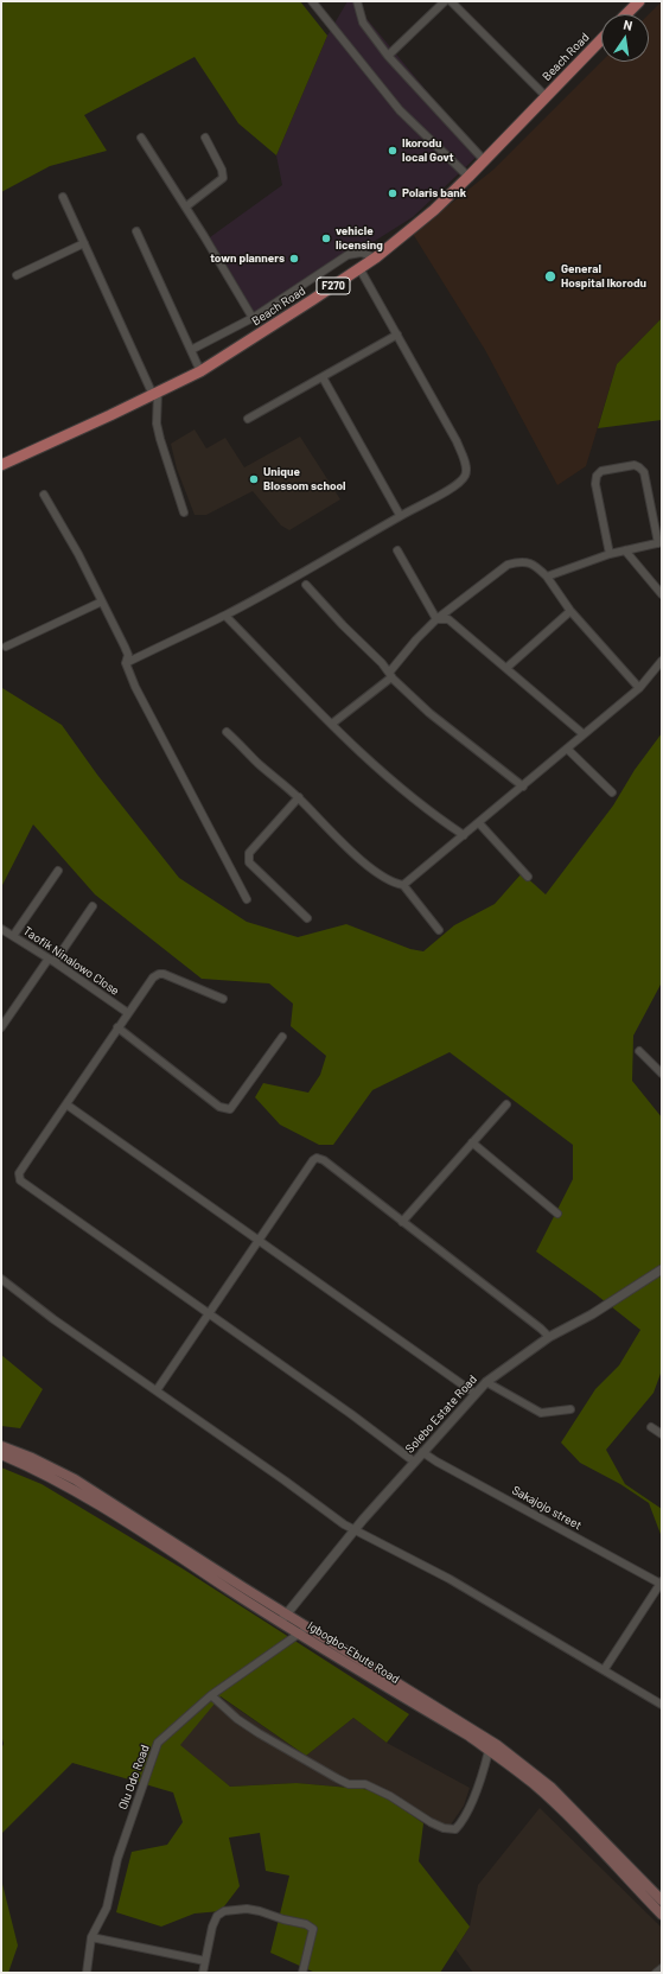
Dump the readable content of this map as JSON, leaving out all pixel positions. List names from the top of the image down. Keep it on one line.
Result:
{"streets":{"main road":["Beach Road","F270","Igbogbo-Ebute Road"],"street":["Taofik Ninalowo Close","Solebo Estate Road","Sakajojo street","Olu Odo Road"]},"crossings":[["Solebo Estate Road","Sakajojo street"],["Solebo Estate Road","Igbogbo-Ebute Road"],["Igbogbo-Ebute Road","Olu Odo Road"]],"places":["Ikorodu local Govt","Polaris bank","vehicle licensing","town planners","General Hospital Ikorodu","Unique Blossom school"],"north":"top"}
